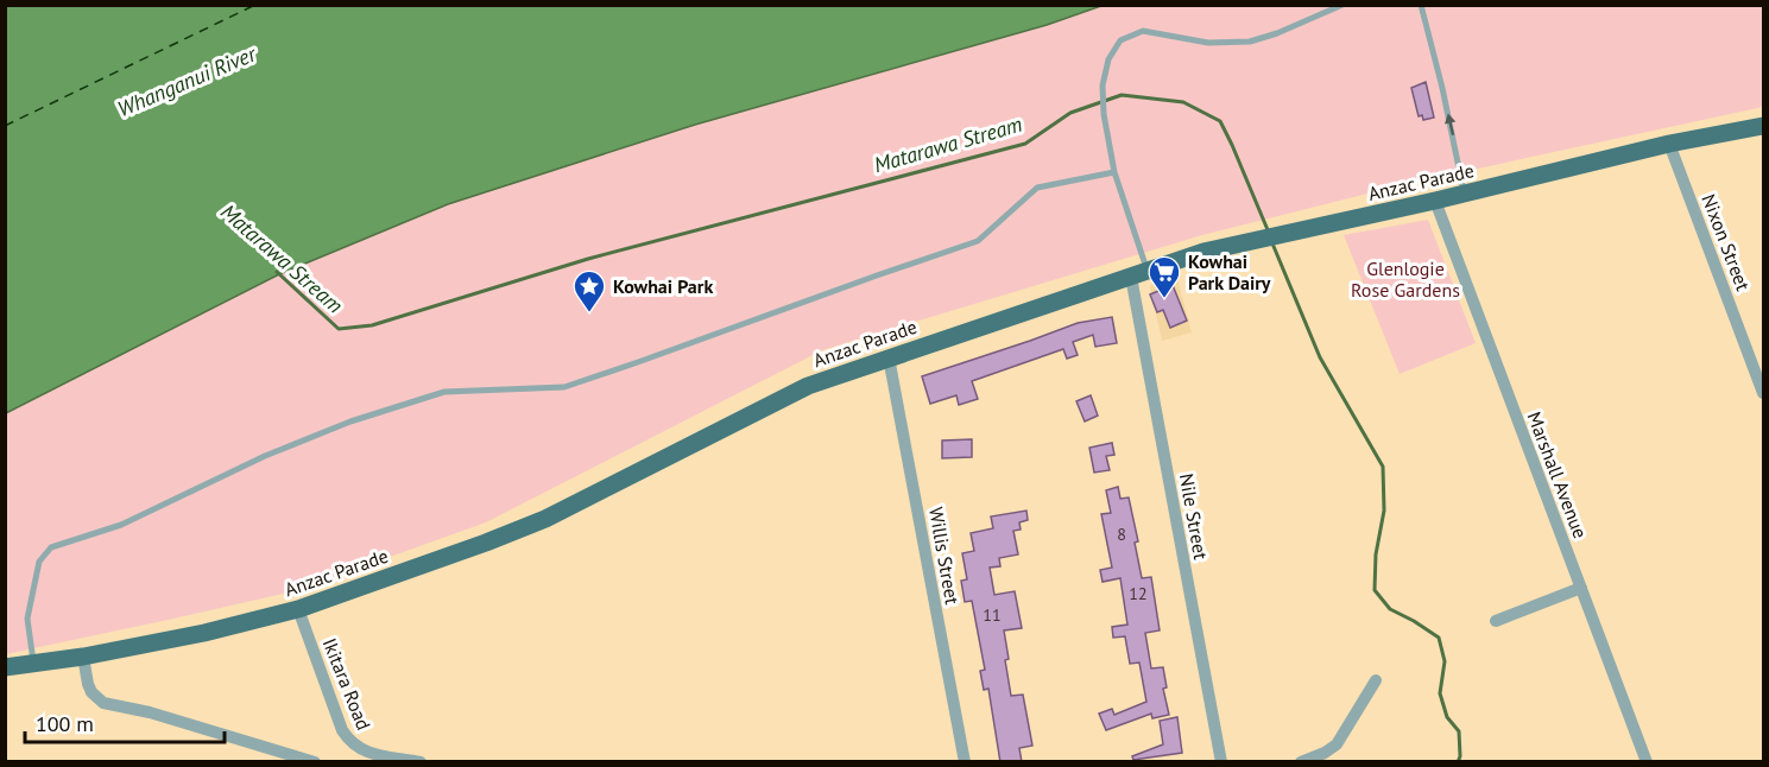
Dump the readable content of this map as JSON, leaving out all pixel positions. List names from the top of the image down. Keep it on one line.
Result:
{"streets":{"main road":["Anzac Parade"],"street":["Nixon Street","Marshall Avenue","Nile Street","Willis Street","Ikitara Road"]},"crossings":[["Anzac Parade","Nixon Street"],["Anzac Parade","Marshall Avenue"],["Anzac Parade","Nile Street"],["Anzac Parade","Willis Street"],["Anzac Parade","Ikitara Road"]],"water":["Whanganui River","Matarawa Stream"],"parks":["Glenlogie Rose Gardens"],"places":{"supermarket":["Kowhai Park Dairy"],"place":["Kowhai Park"]},"house_numbers":["8","12","11"],"scale_bar":"100 m"}
